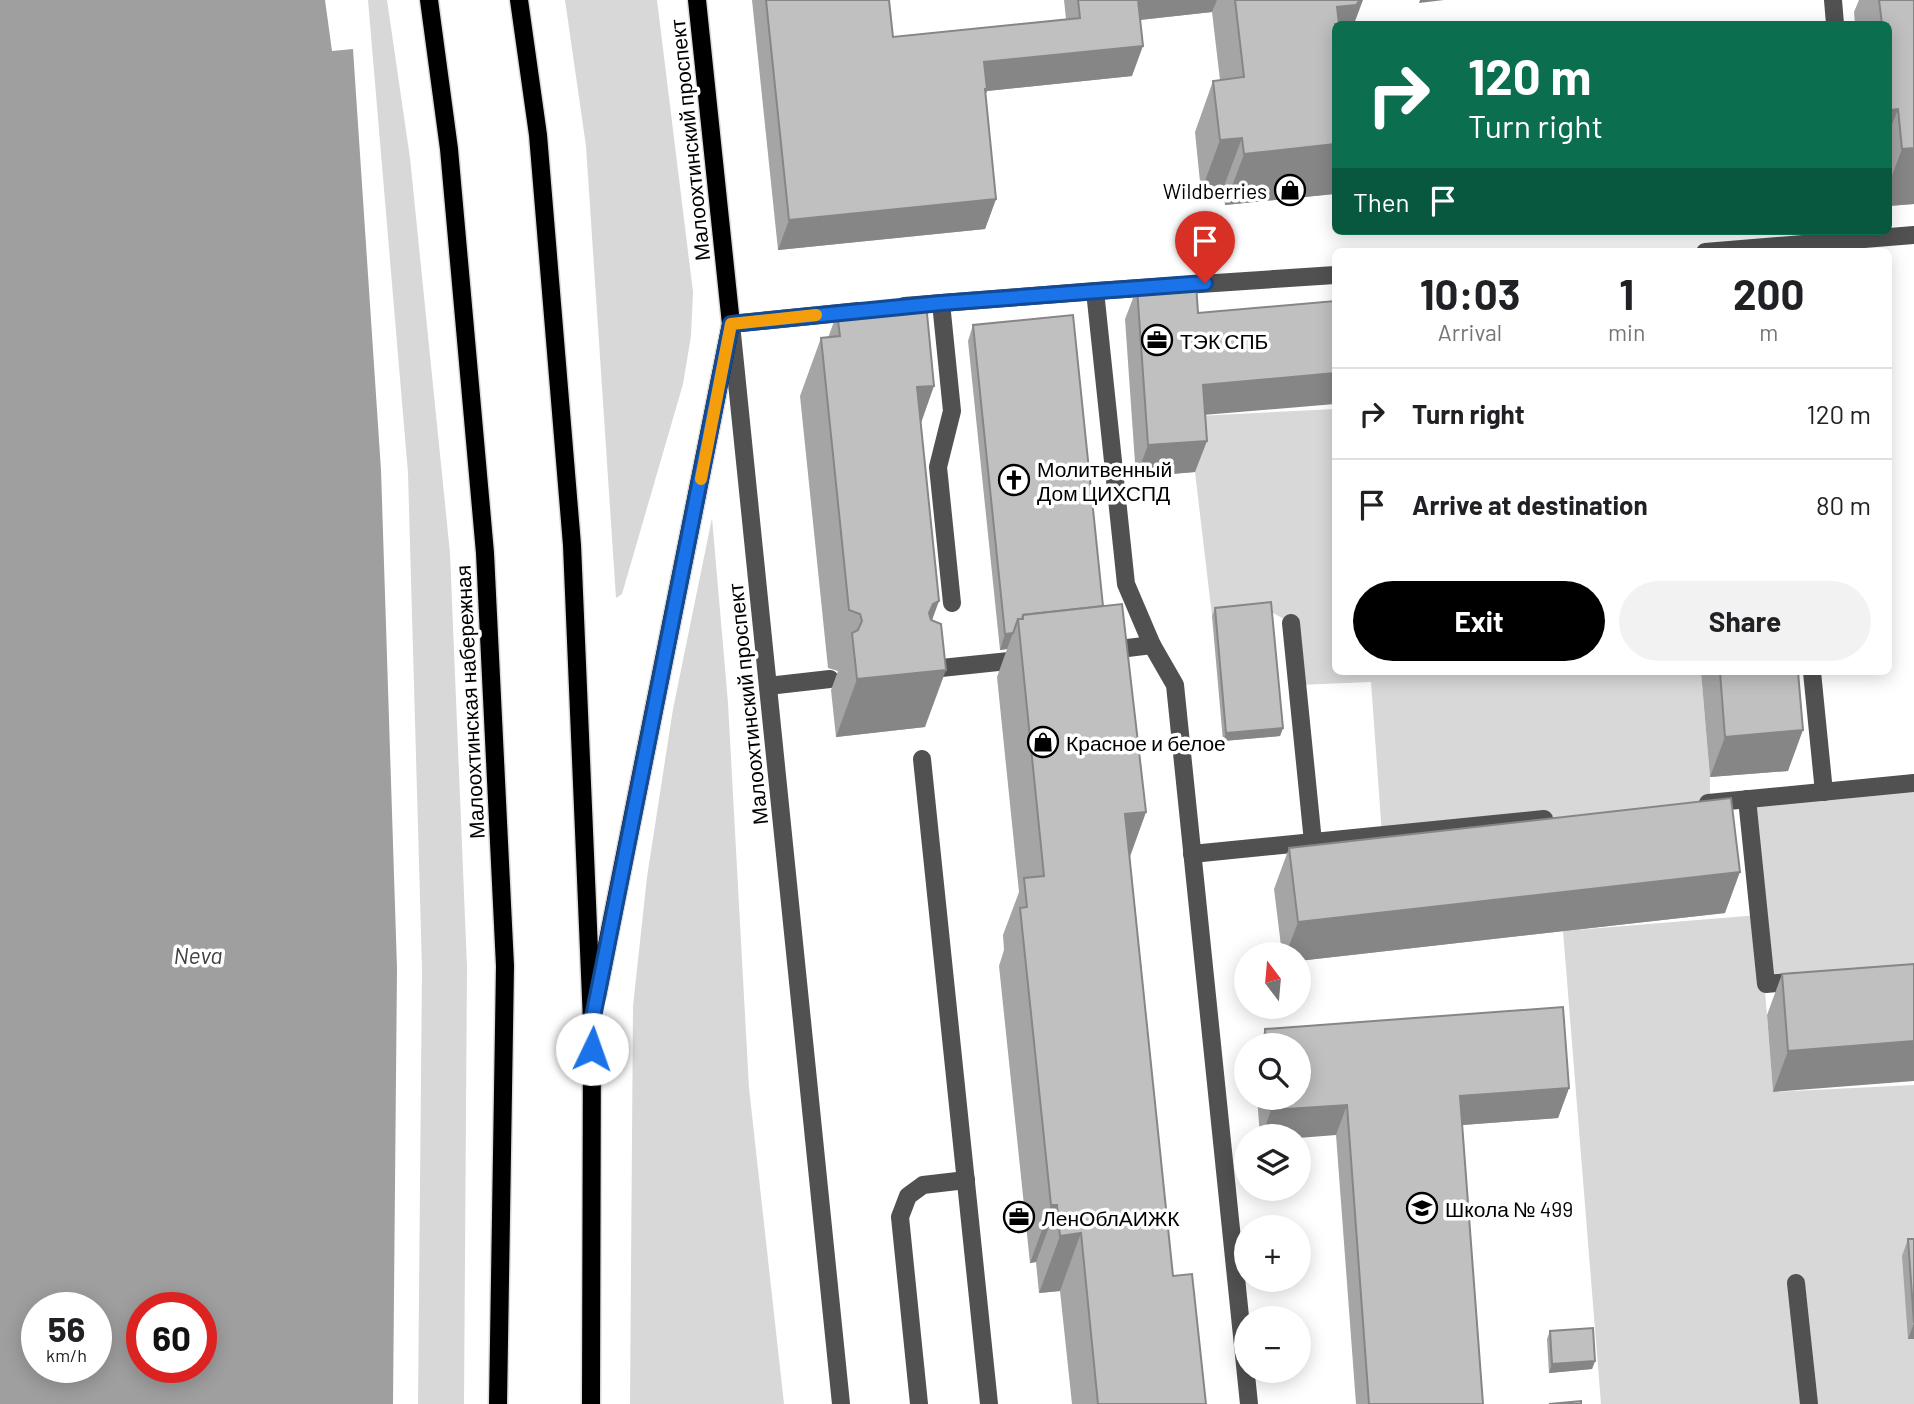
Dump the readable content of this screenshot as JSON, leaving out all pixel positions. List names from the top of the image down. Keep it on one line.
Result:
{"streets":{"main road":["Малоохтинский проспект","Малоохтинская набережная"]},"water":["Neva"],"places":{"shop":["Wildberries","Красное и белое"],"office":["ТЭК СПБ","ЛенОблАИЖК"],"church":["Молитвенный Дом ЦИХСПД"],"school or university":["Школа № 499"]},"north":"top","page":{"turn":["120 m","Turn right"],"then":"Then","eta":["10:03","Arrival","1","min","200","m"],"list":[{"name":"Turn right","value":"120 m"},{"name":"Arrive at destination","value":"80 m"}],"buttons":["Exit","Share"],"map_buttons":["+","−"],"speed":"56 km/h","limit":"60"}}
